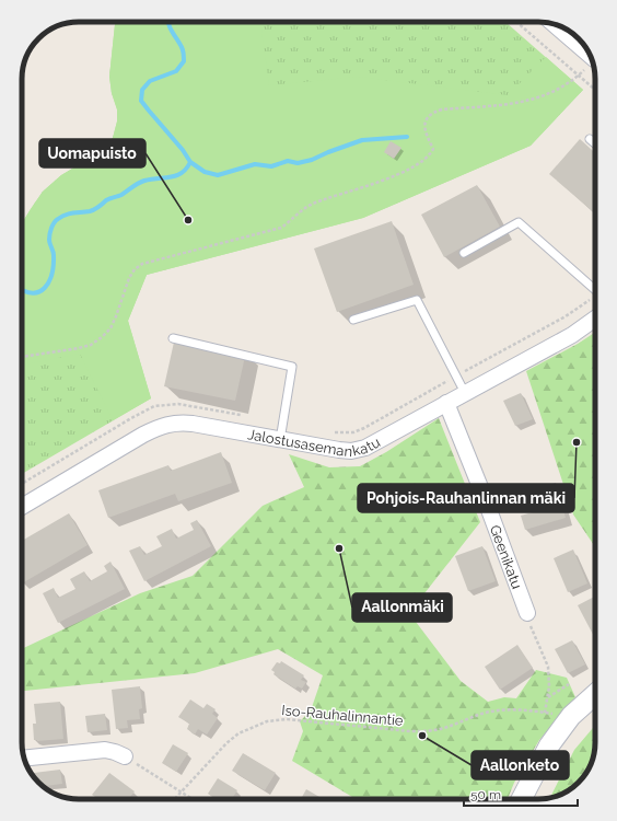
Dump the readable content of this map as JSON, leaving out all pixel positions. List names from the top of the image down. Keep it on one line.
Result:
{"streets":{"street":["Jalostusasemankatu","Geenikatu"],"path":["Iso-Rauhalinnantie"]},"crossings":[["Jalostusasemankatu","Geenikatu"]],"places":["Uomapuisto","Pohjois-Rauhanlinnan mäki","Aallonmäki","Aallonketo"],"scale_bar":"50 m"}
